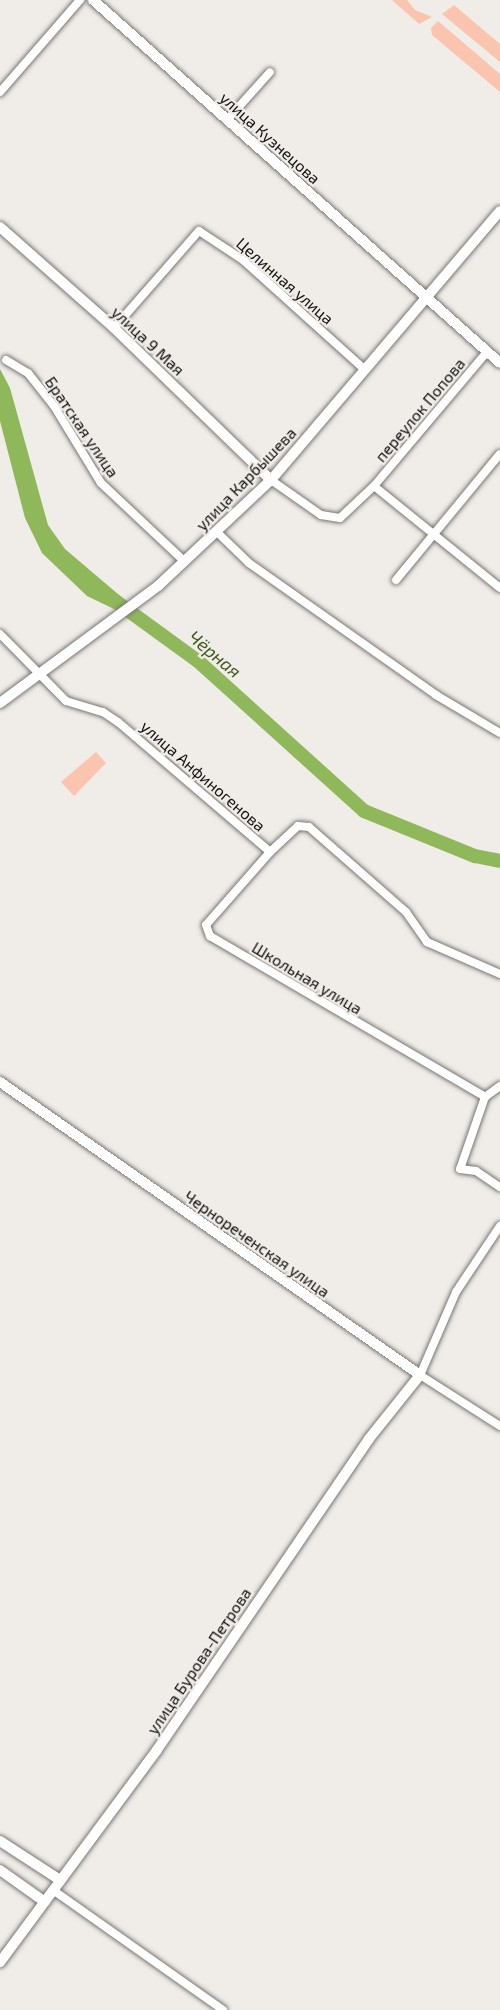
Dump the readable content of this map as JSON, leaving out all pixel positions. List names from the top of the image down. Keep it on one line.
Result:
{"streets":{"main road":["улица Кузнецова","улица 9 Мая","улица Карбышева","Чернореченская улица","улица Бурова-Петрова"],"street":["Целинная улица","переулок Попова","Братская улица","улица Анфиногенова","Школьная улица"]},"crossings":[["улица Кузнецова","переулок Попова"],["улица Кузнецова","улица Карбышева"],["Целинная улица","улица 9 Мая"],["Целинная улица","улица Карбышева"],["улица 9 Мая","переулок Попова"],["улица 9 Мая","улица Карбышева"],["переулок Попова","улица Карбышева"],["Братская улица","улица Карбышева"],["улица Карбышева","улица Анфиногенова"],["улица Анфиногенова","Школьная улица"],["Чернореченская улица","улица Бурова-Петрова"]],"water":["Чёрная"]}
